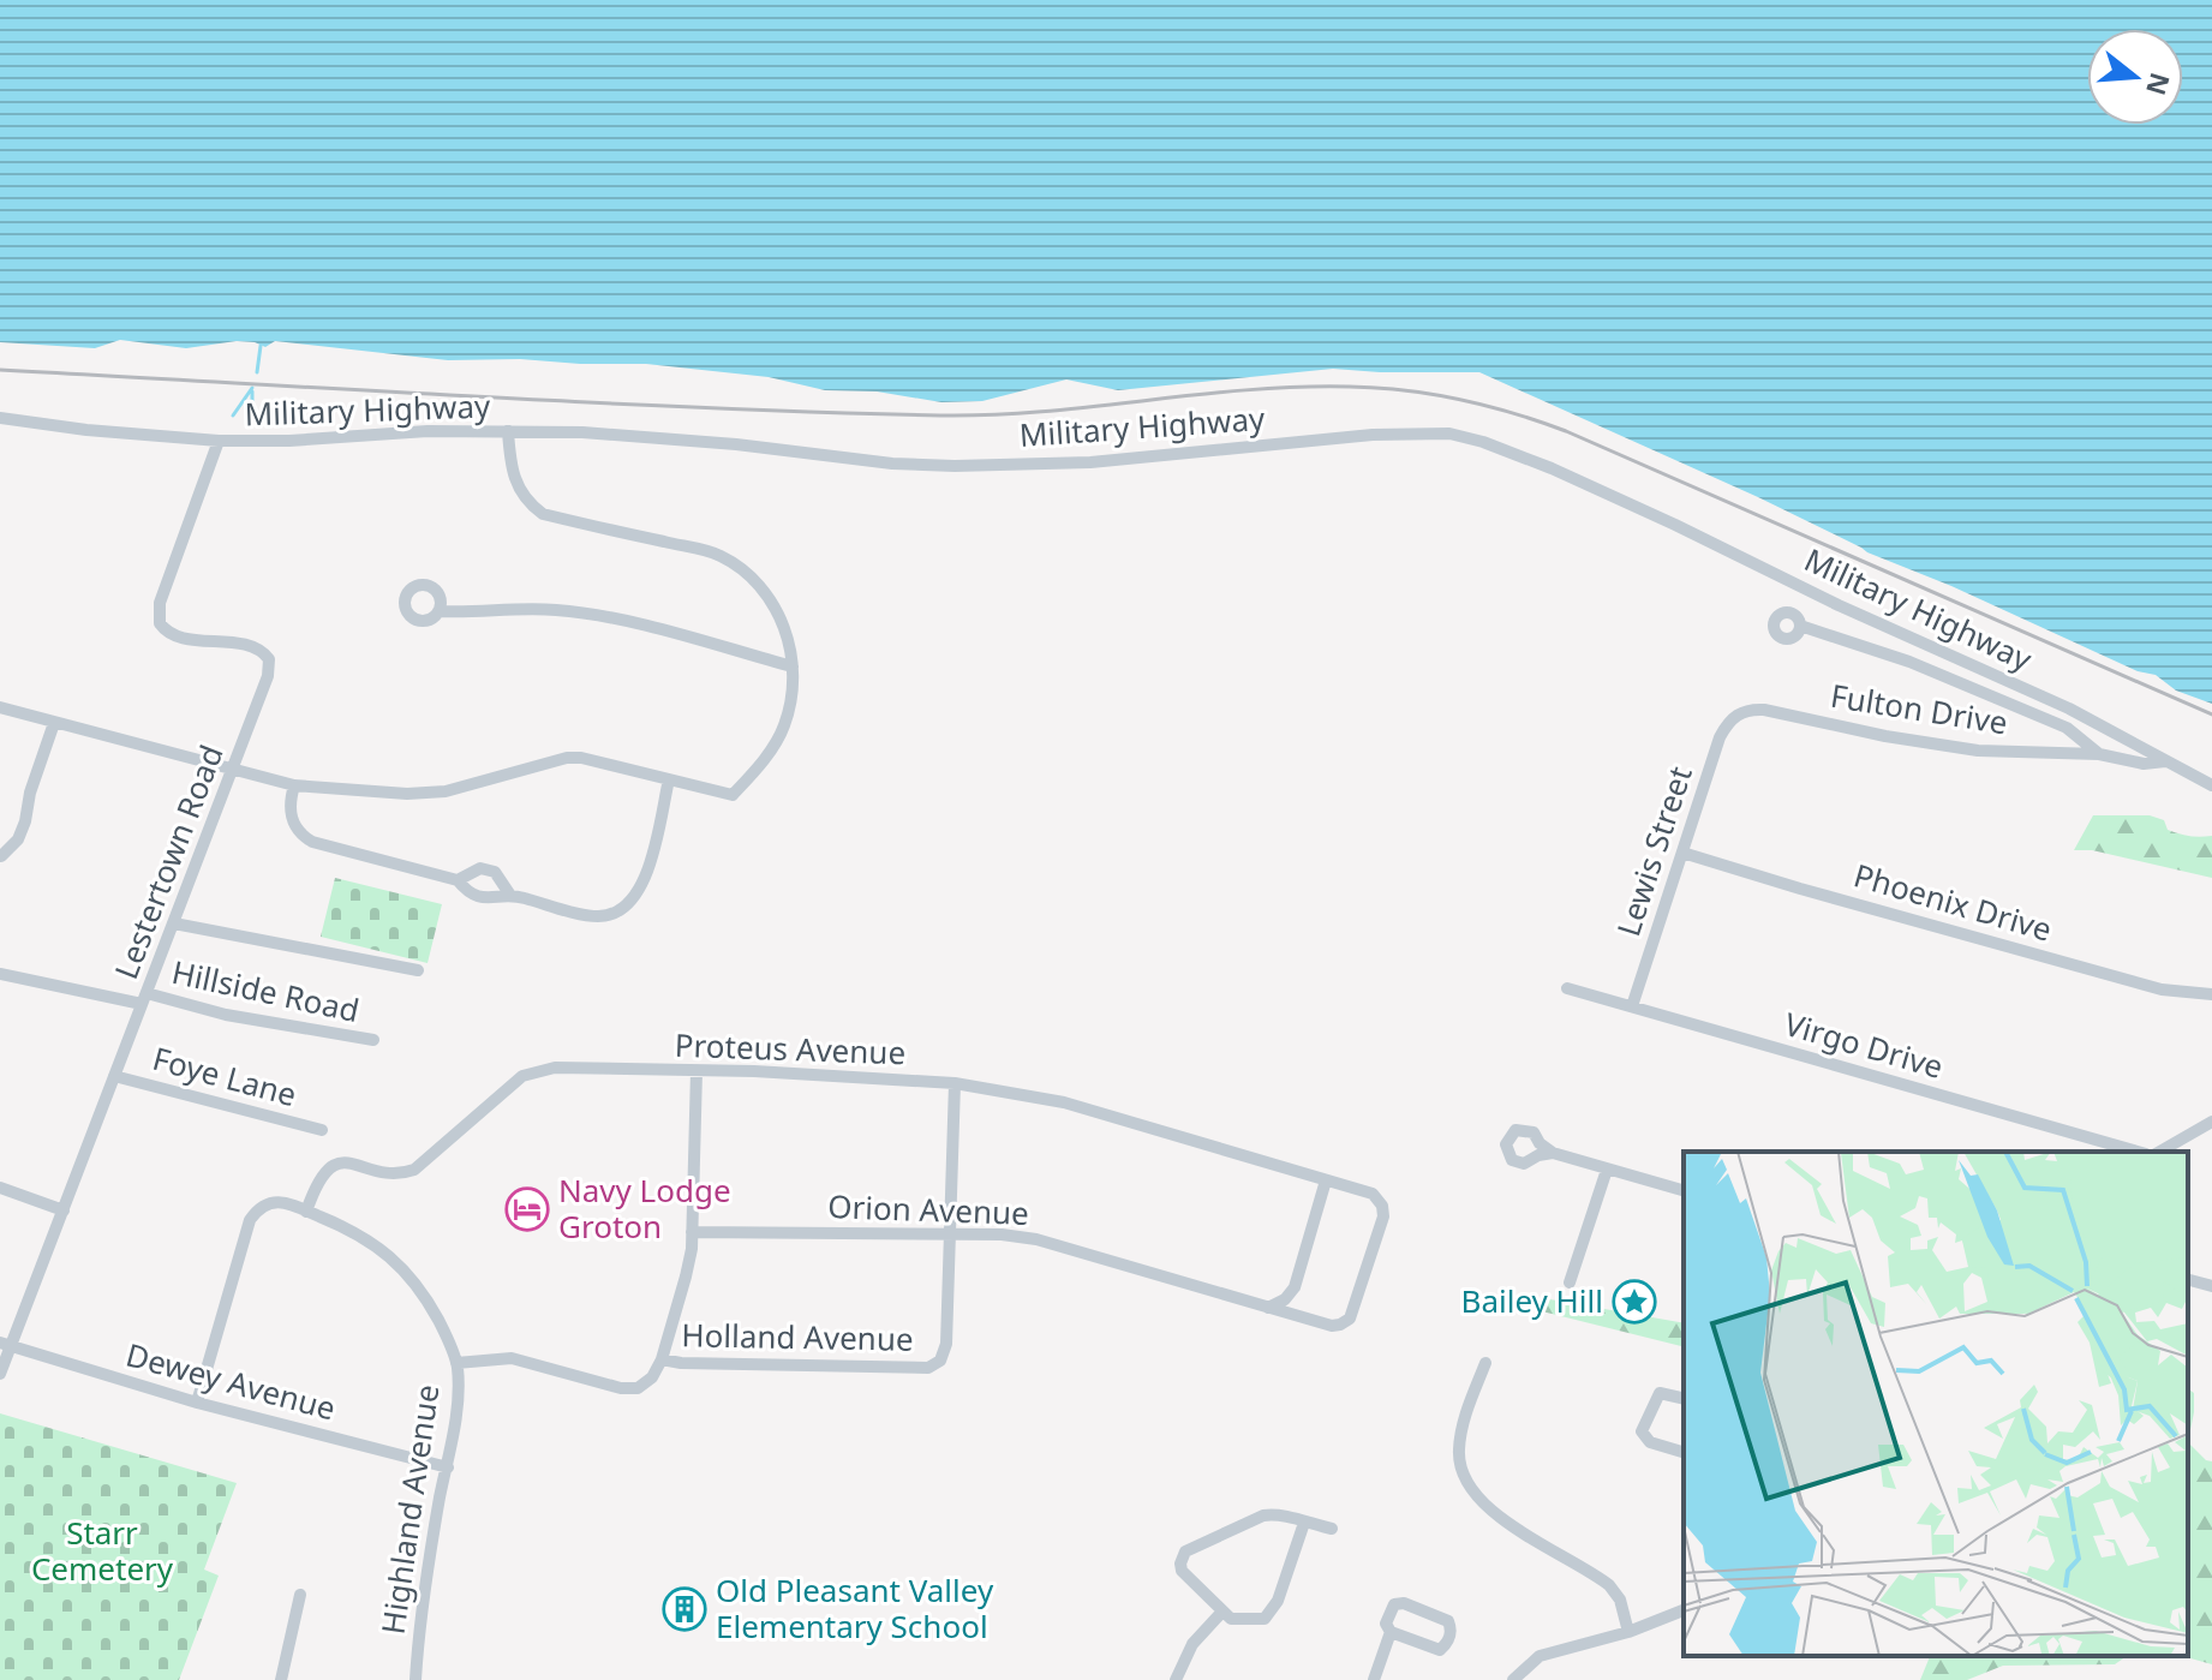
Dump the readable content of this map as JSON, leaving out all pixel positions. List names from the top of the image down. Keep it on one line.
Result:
{"streets":{"street":["Military Highway","Fulton Drive","Lewis Street","Lestertown Road","Phoenix Drive","Hillside Road","Virgo Drive","Proteus Avenue","Foye Lane","Orion Avenue","Holland Avenue","Dewey Avenue","Highland Avenue"]},"crossings":[["Military Highway","Fulton Drive"],["Military Highway","Lestertown Road"],["Fulton Drive","Lewis Street"],["Lewis Street","Phoenix Drive"],["Lewis Street","Virgo Drive"],["Lestertown Road","Hillside Road"],["Lestertown Road","Foye Lane"],["Lestertown Road","Dewey Avenue"],["Proteus Avenue","Orion Avenue"],["Proteus Avenue","Holland Avenue"],["Proteus Avenue","Highland Avenue"],["Orion Avenue","Holland Avenue"],["Dewey Avenue","Highland Avenue"]],"parks":["Starr Cemetery"],"places":{"hotel":["Navy Lodge Groton"],"place":["Bailey Hill"],"building":["Old Pleasant Valley Elementary School"]},"north":"right"}
